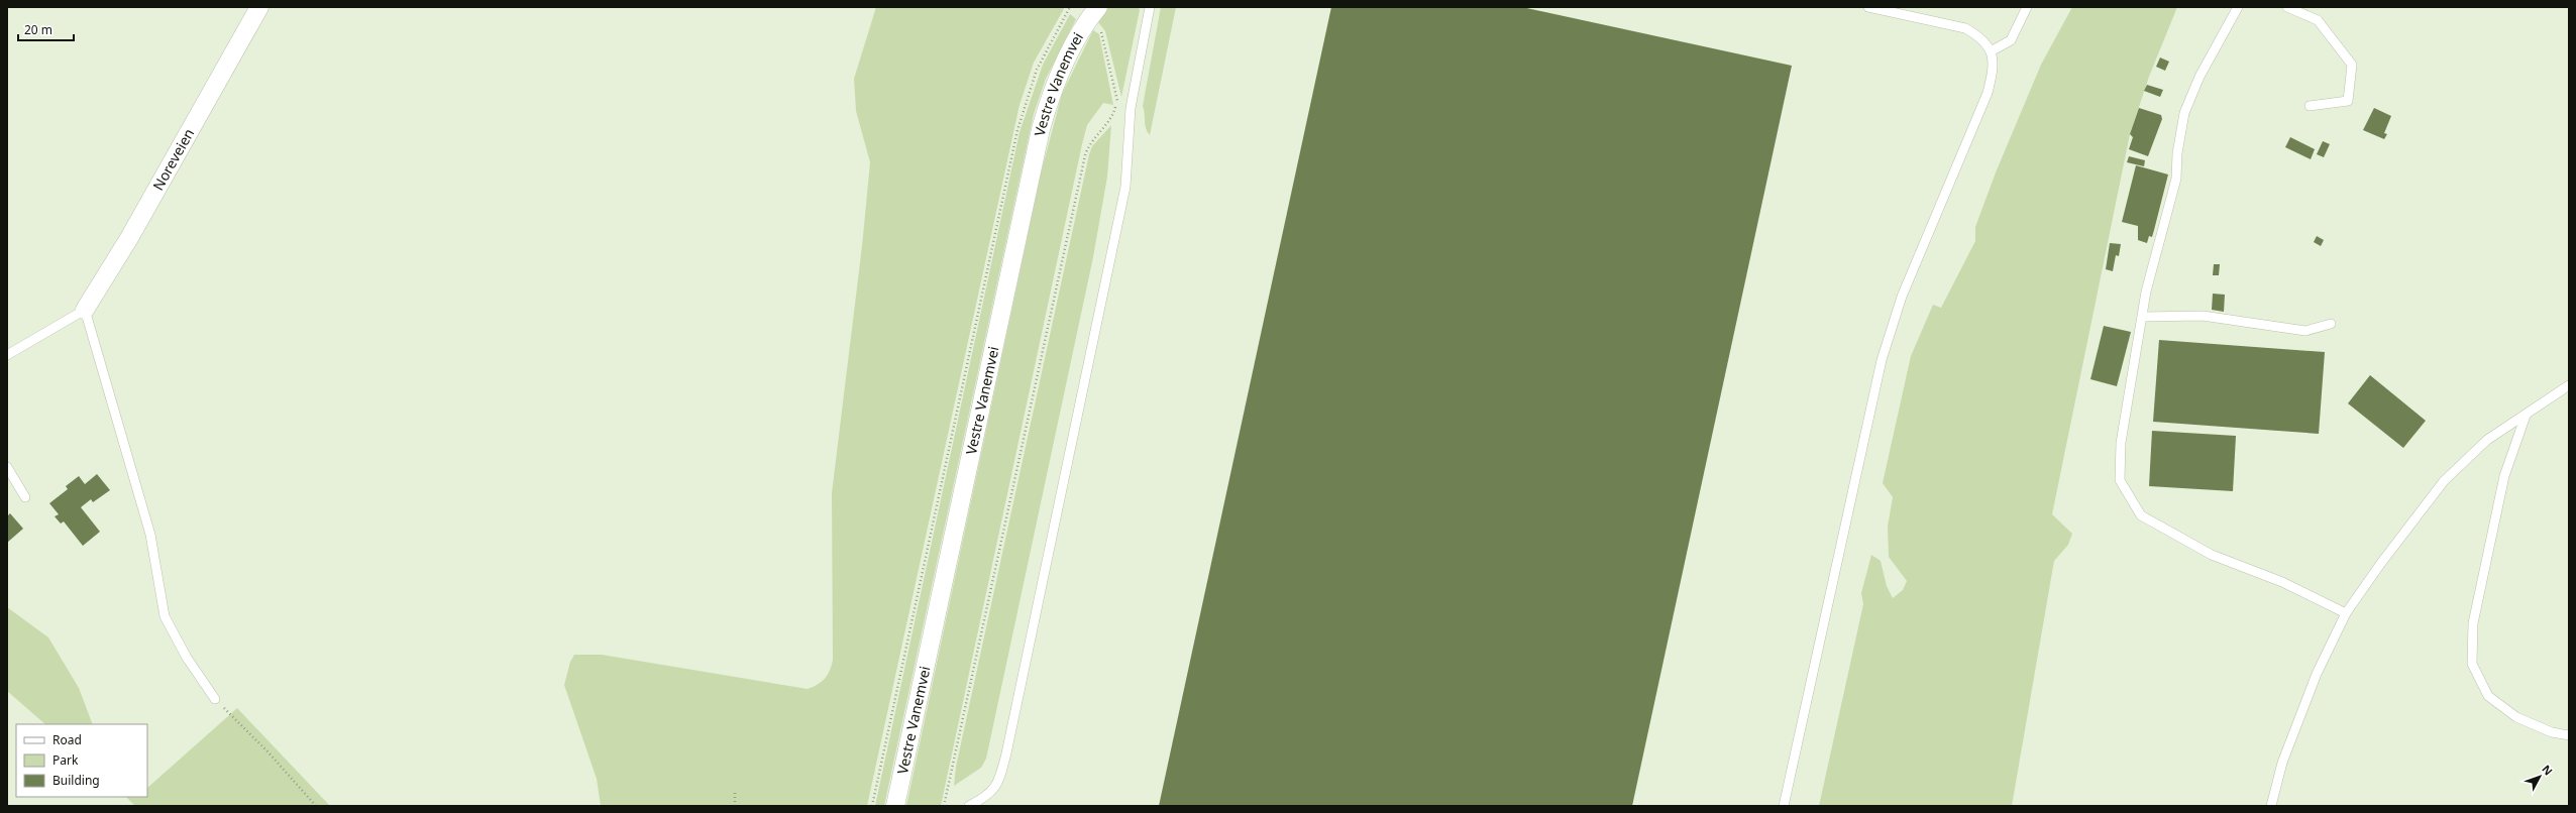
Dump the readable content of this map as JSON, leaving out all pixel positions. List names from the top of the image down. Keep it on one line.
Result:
{"streets":{"street":["Vestre Vanemvei","Noreveien"]},"legend":["Road","Park","Building"],"scale_bar":"20 m","north":"top right"}
